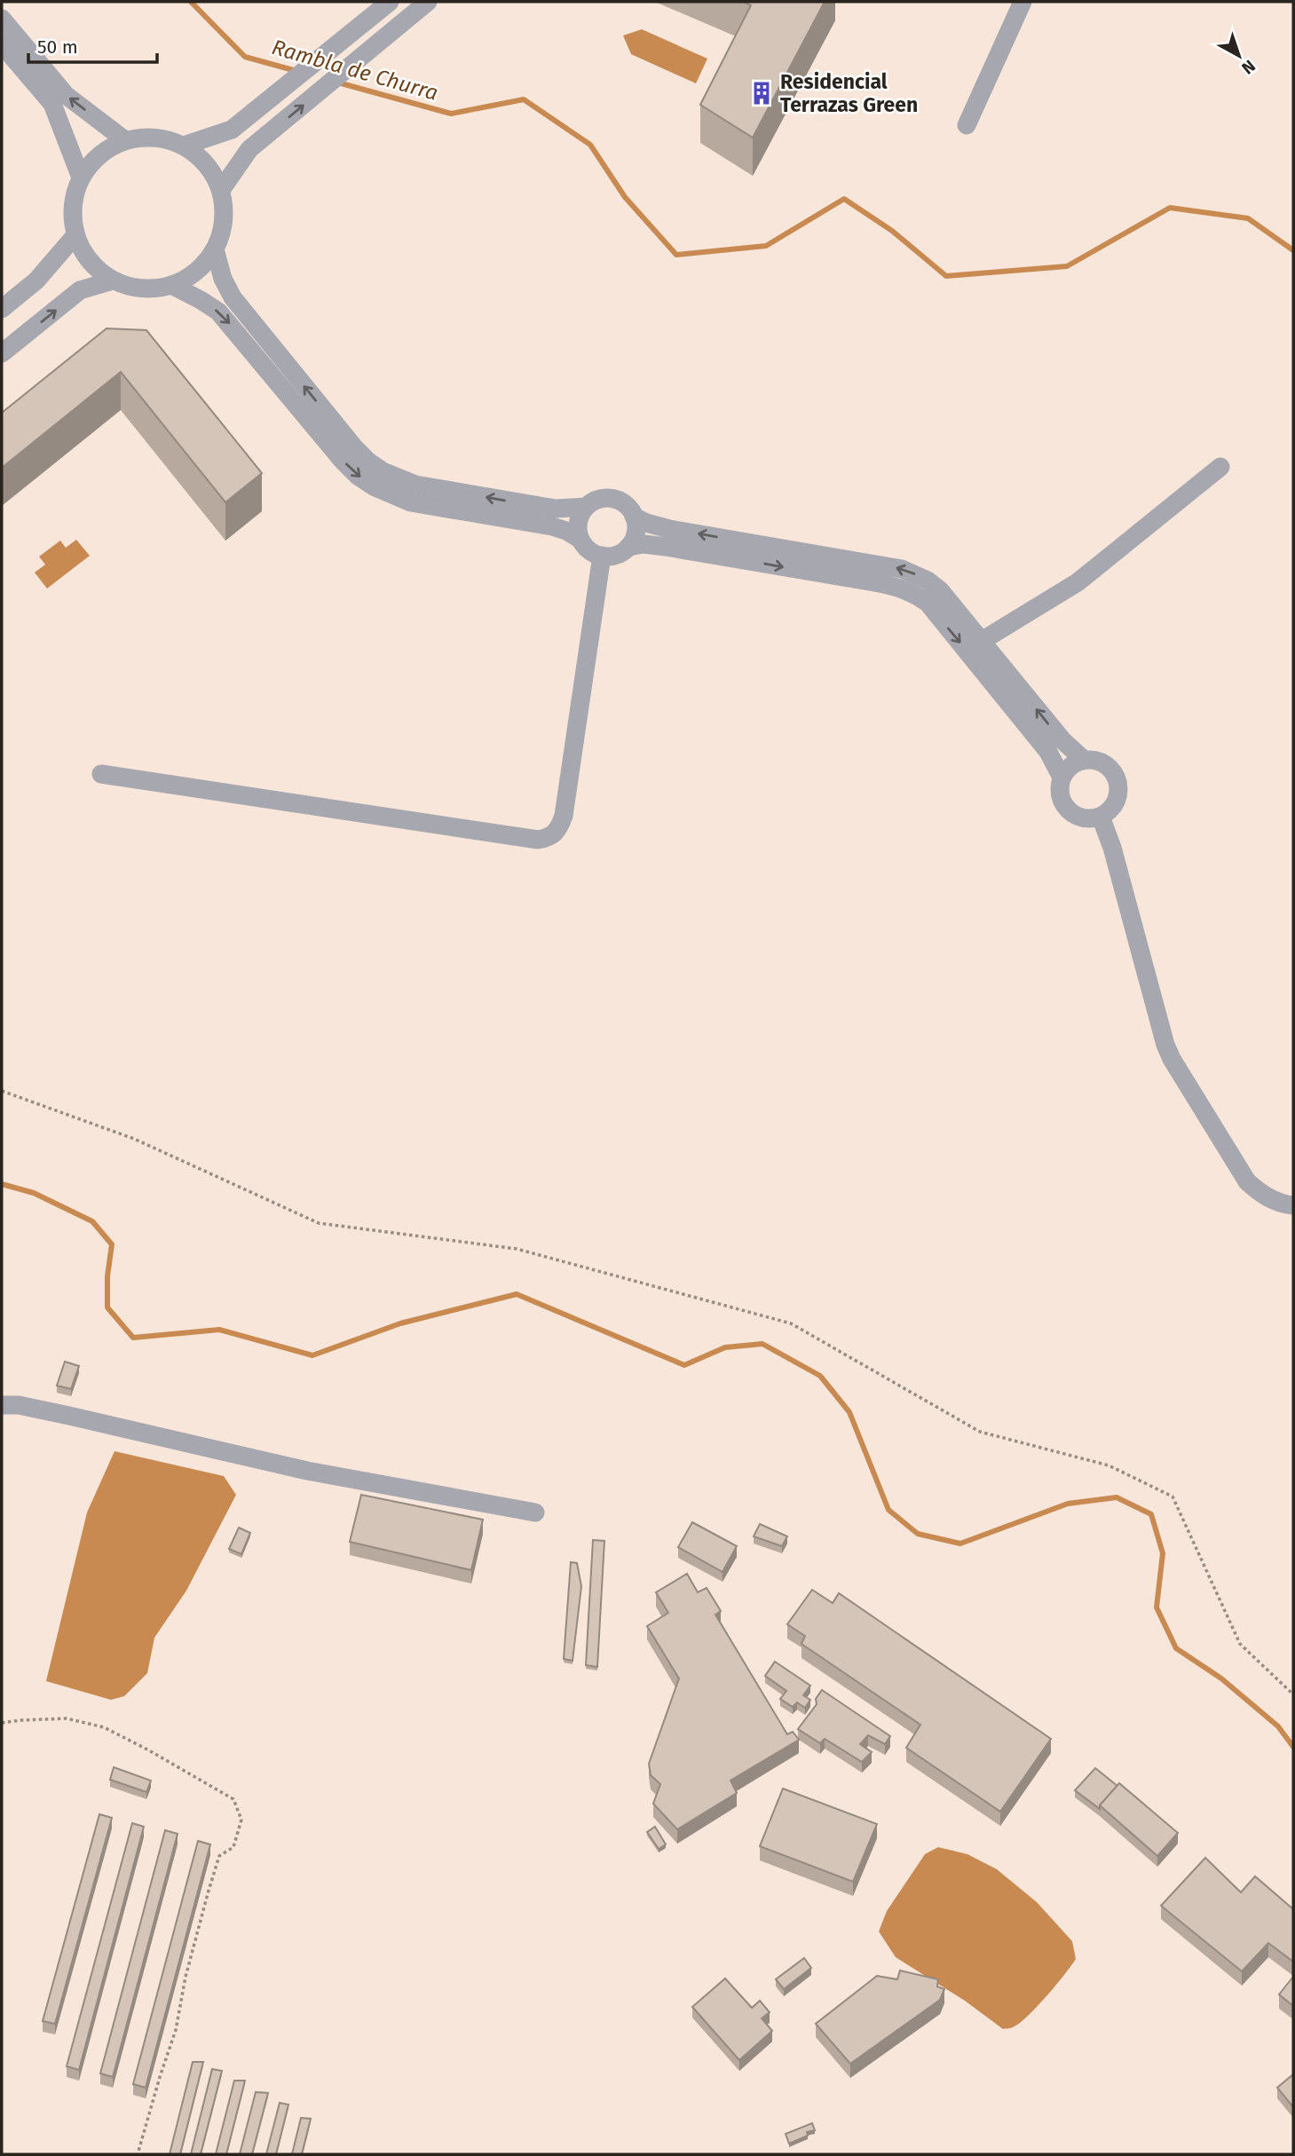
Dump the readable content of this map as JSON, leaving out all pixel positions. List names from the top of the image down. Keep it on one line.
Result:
{"water":["Rambla de Churra"],"places":{"building":["Residencial Terrazas Green"]},"scale_bar":"50 m","north":"bottom right"}
